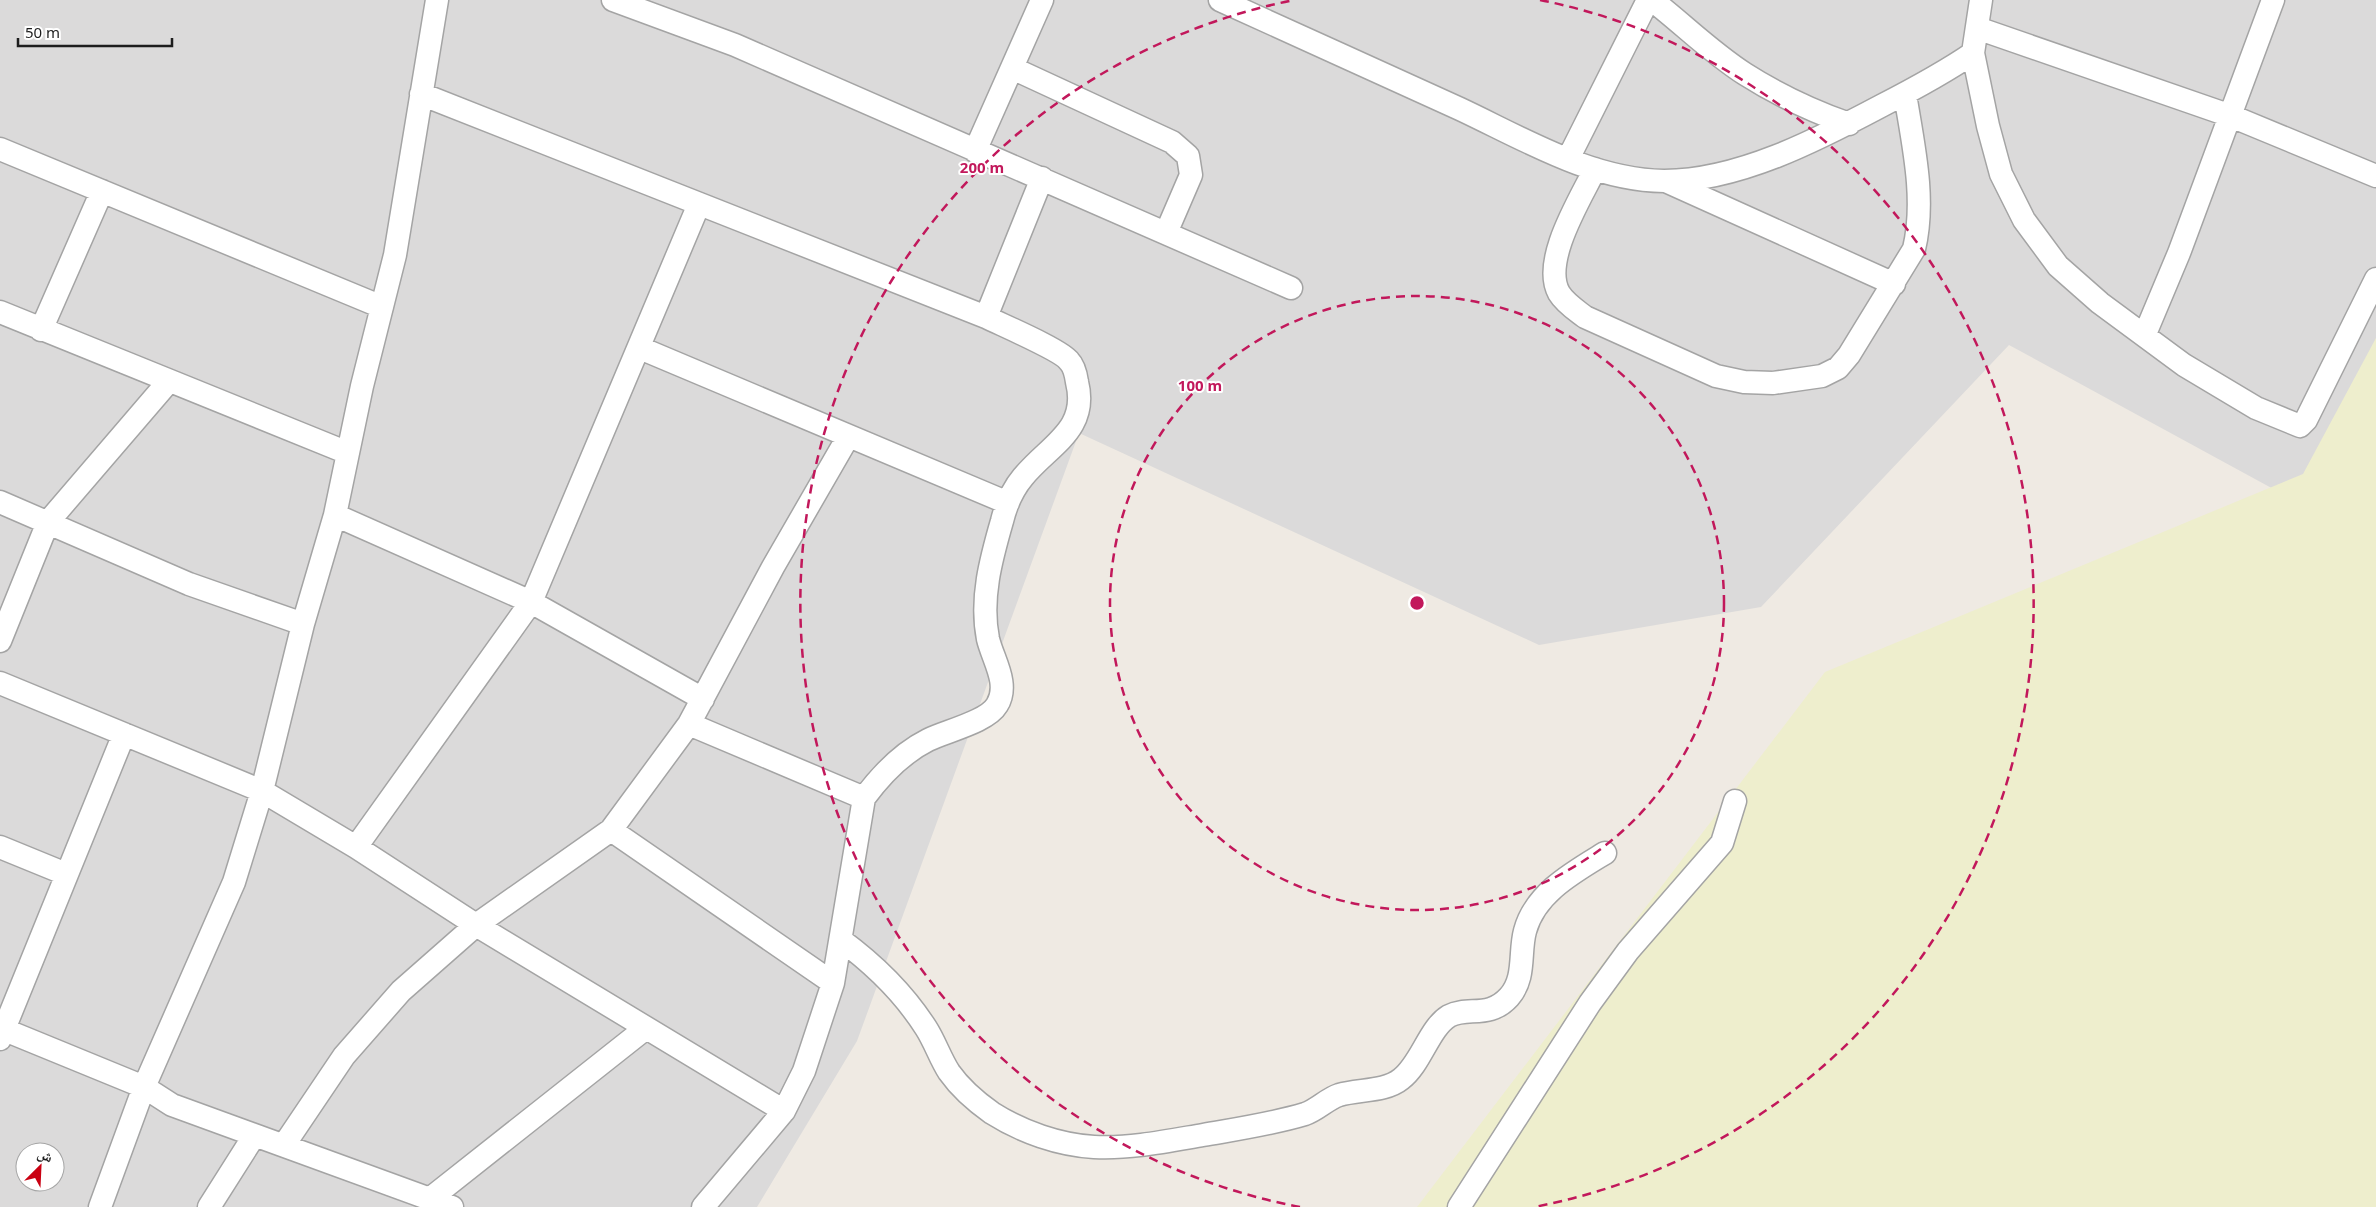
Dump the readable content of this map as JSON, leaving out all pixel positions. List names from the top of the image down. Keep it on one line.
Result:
{"scale_bar":"50 m","north":"top right","rings":["200 m","100 m"]}
